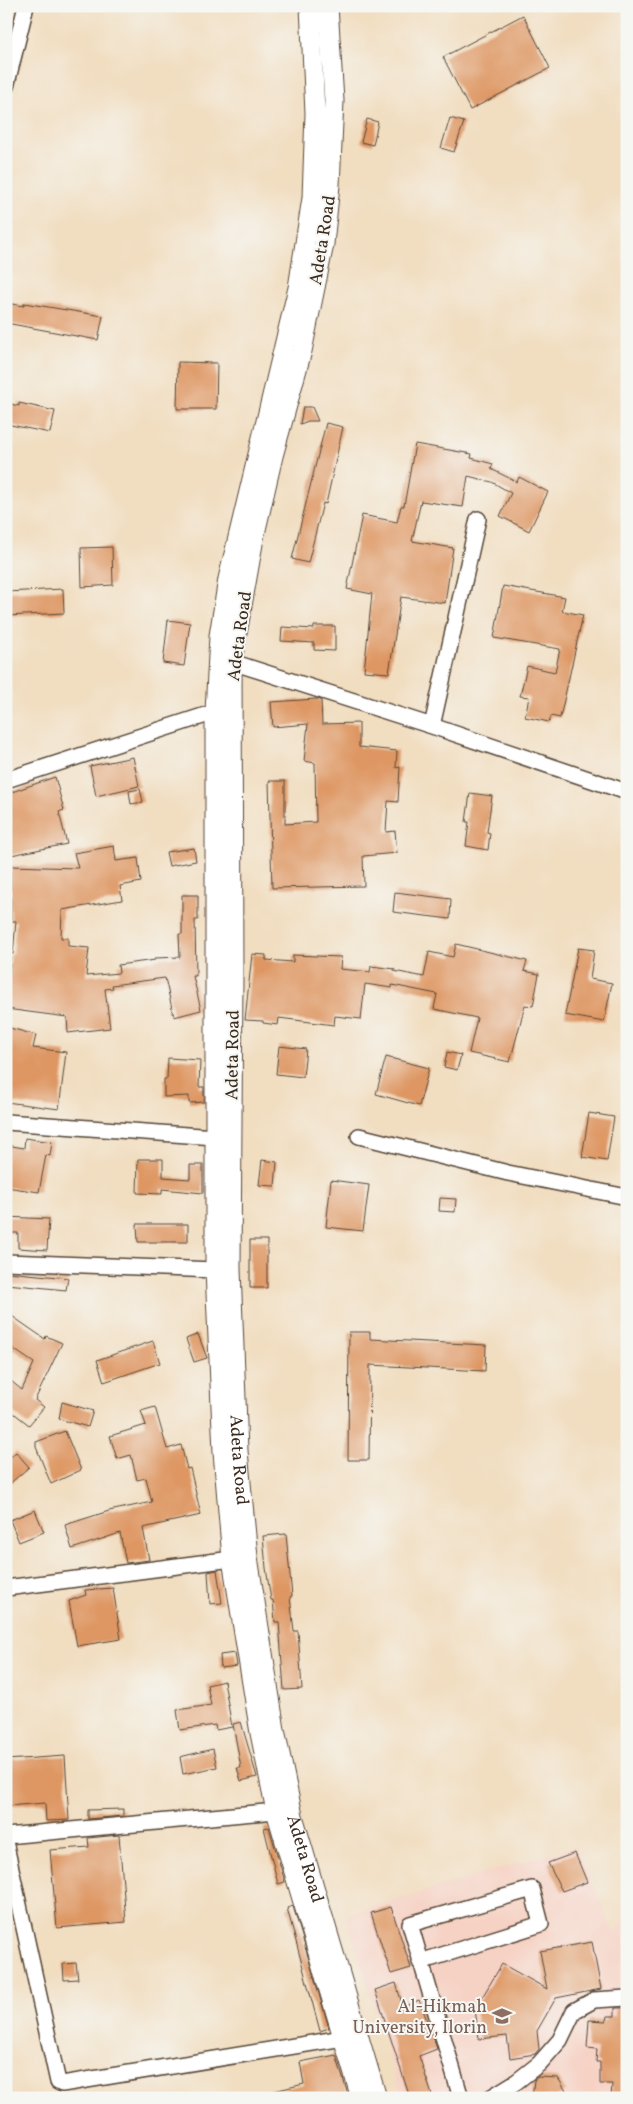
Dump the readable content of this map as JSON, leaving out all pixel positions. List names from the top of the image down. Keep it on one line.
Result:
{"streets":{"main road":["Adeta Road"]},"places":{"school or university":["Al-Hikmah University, Ilorin"]}}
